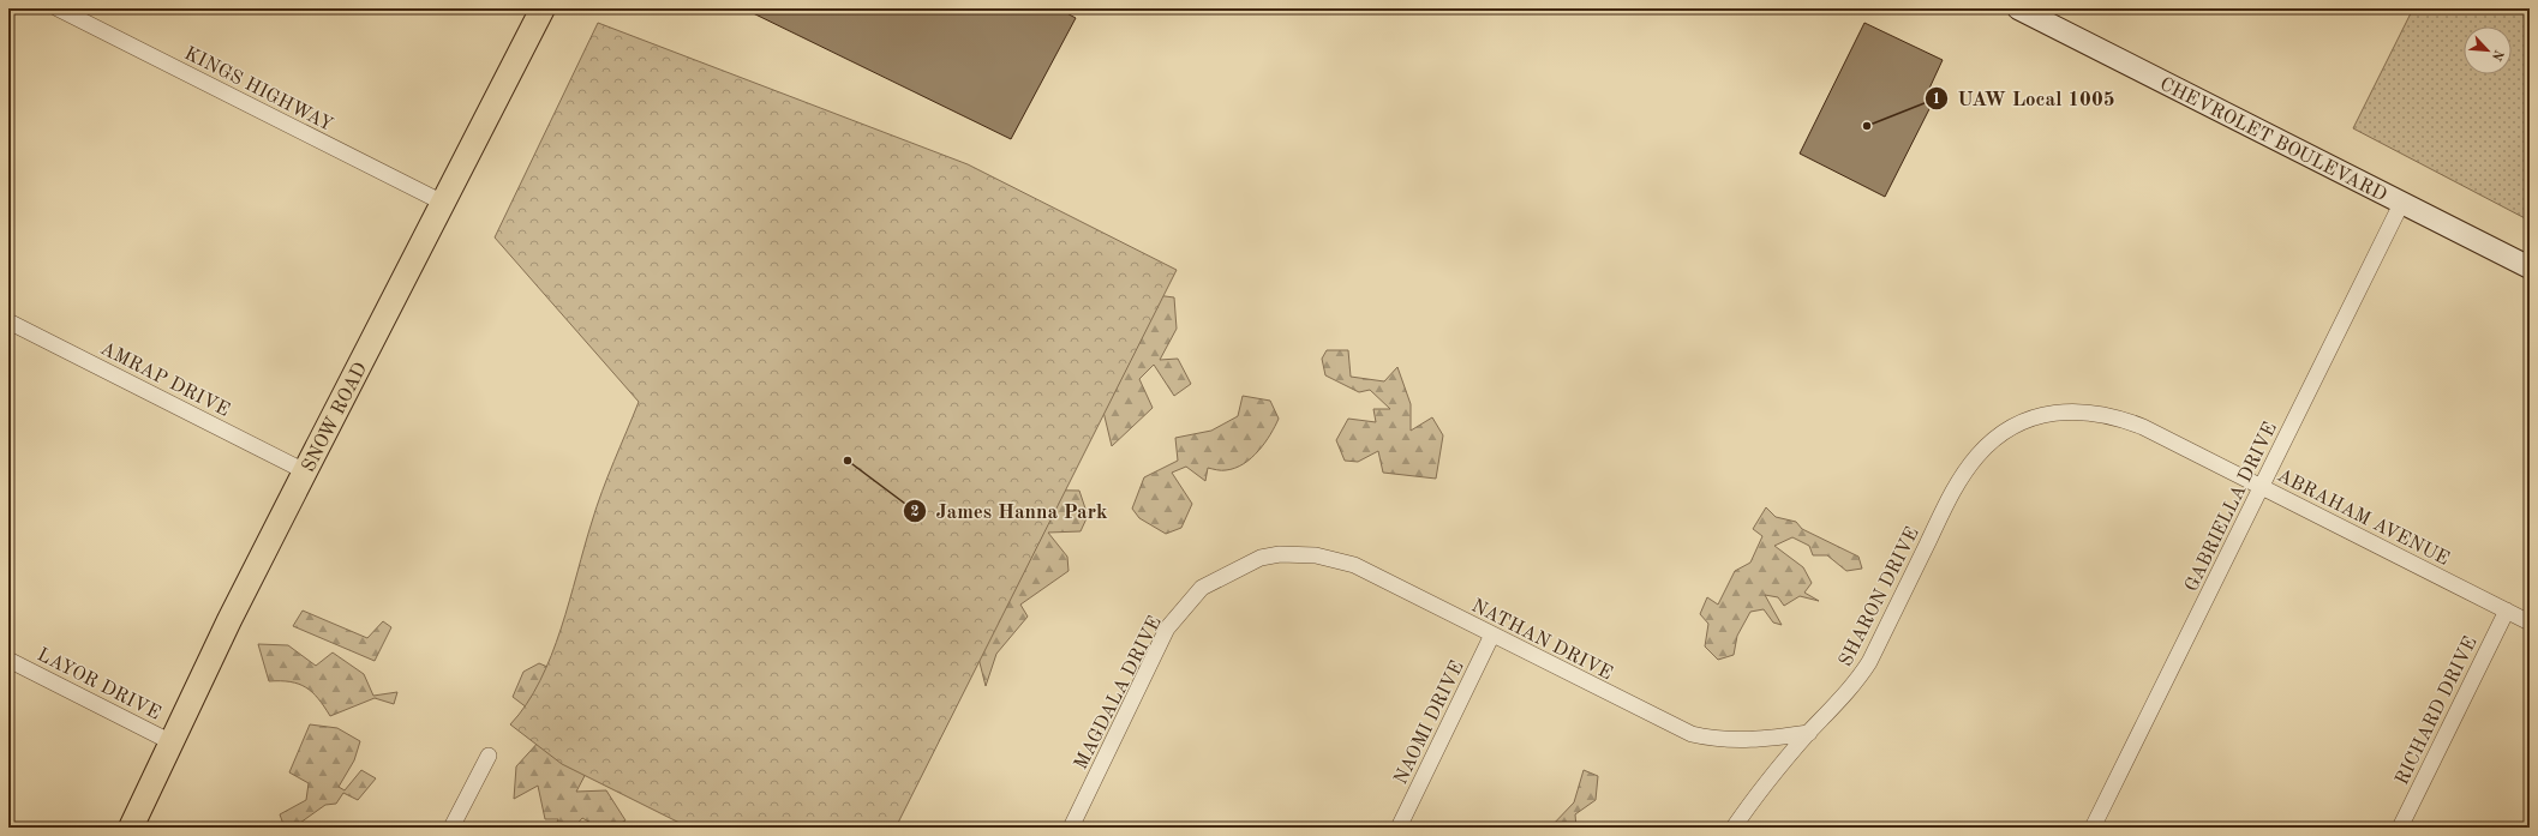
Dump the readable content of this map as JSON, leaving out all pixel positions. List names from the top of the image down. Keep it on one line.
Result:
{"streets":{"main road":["CHEVROLET BOULEVARD","SNOW ROAD"],"street":["KINGS HIGHWAY","AMRAP DRIVE","GABRIELLA DRIVE","ABRAHAM AVENUE","SHARON DRIVE","NATHAN DRIVE","LAYOR DRIVE","MAGDALA DRIVE","RICHARD DRIVE","NAOMI DRIVE"]},"crossings":[["KINGS HIGHWAY","SNOW ROAD"],["CHEVROLET BOULEVARD","GABRIELLA DRIVE"],["AMRAP DRIVE","SNOW ROAD"],["SNOW ROAD","LAYOR DRIVE"],["GABRIELLA DRIVE","ABRAHAM AVENUE"],["ABRAHAM AVENUE","SHARON DRIVE"],["ABRAHAM AVENUE","RICHARD DRIVE"],["SHARON DRIVE","NATHAN DRIVE"],["NATHAN DRIVE","MAGDALA DRIVE"],["NATHAN DRIVE","NAOMI DRIVE"]],"places":["UAW Local 1005","James Hanna Park"],"north":"bottom right"}
